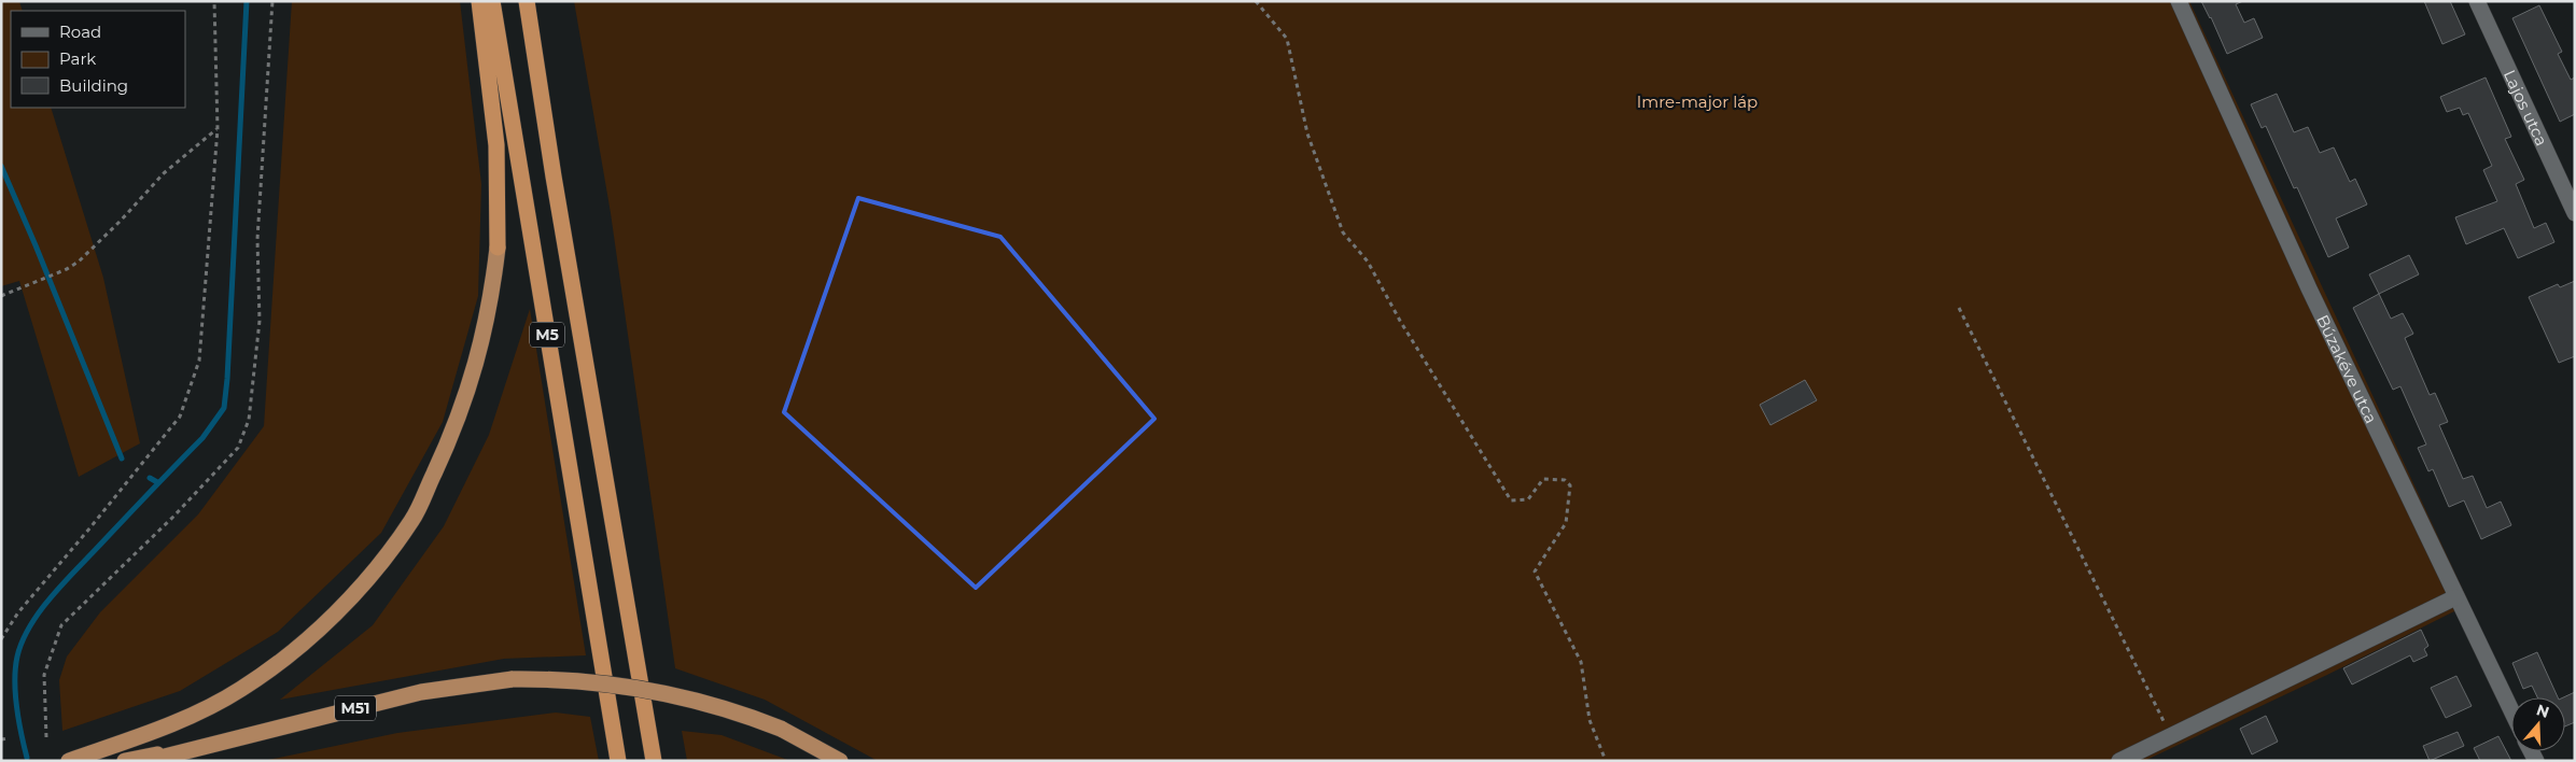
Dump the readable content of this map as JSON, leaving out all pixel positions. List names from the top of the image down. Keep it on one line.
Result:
{"streets":{"highway":["M5","M51"],"street":["Lajos utca","Búzakéve utca"]},"parks":["Imre-major láp"],"legend":["Road","Park","Building"],"north":"top"}
